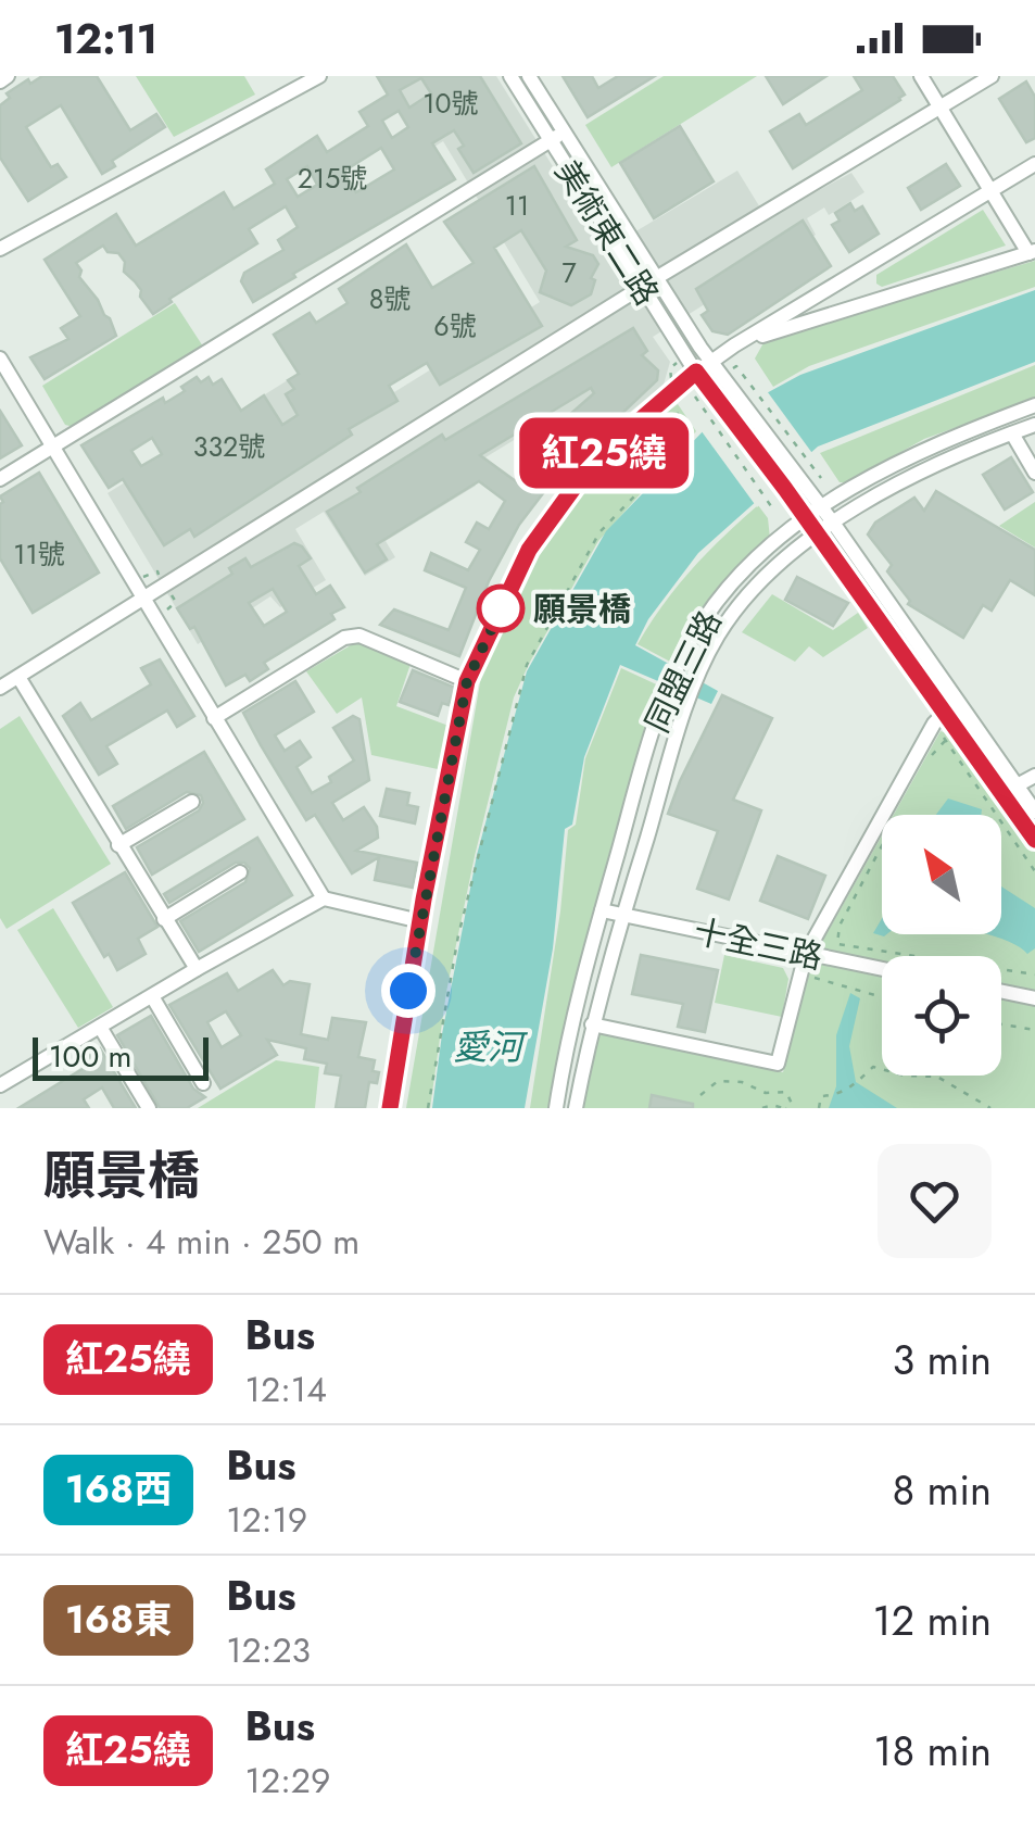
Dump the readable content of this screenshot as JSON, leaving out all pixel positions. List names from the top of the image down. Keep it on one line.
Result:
{"streets":{"street":["美術東二路","同盟三路","十全三路"]},"crossings":[["美術東二路","同盟三路"],["同盟三路","十全三路"]],"water":["愛河"],"places":["願景橋"],"lines":["bus line 紅25繞"],"house_numbers":["10號","215號","11","7","8號","6號","332號","11號"],"scale_bar":"100 m","north":"top left","page":{"status":"12:11","on_map":"紅25繞","scale":"100 m","heading":["願景橋","Walk · 4 min · 250 m"],"list":[{"mark":"紅25繞","name":"Bus","note":"12:14","value":"3 min"},{"mark":"168西","name":"Bus","note":"12:19","value":"8 min"},{"mark":"168東","name":"Bus","note":"12:23","value":"12 min"},{"mark":"紅25繞","name":"Bus","note":"12:29","value":"18 min"}]}}
